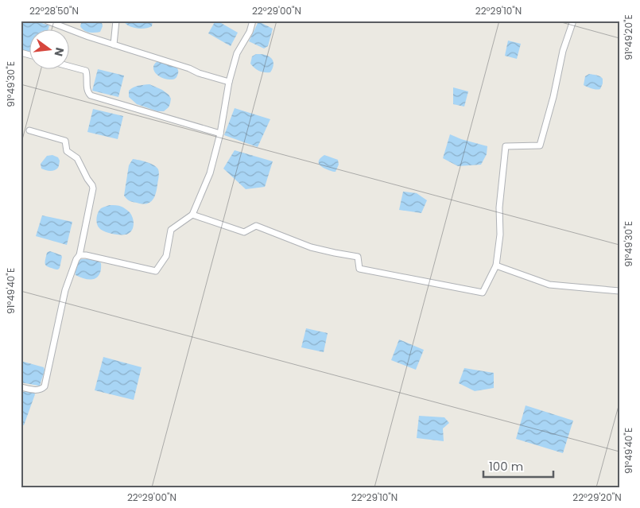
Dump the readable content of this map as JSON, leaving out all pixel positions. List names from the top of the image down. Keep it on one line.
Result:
{"scale_bar":"100 m","north":"right","coordinates":["22°28'50\"N","22°29'00\"N","22°29'10\"N","91°49'20\"E","91°49'30\"E","91°49'40\"E","22°29'20\"N"]}
